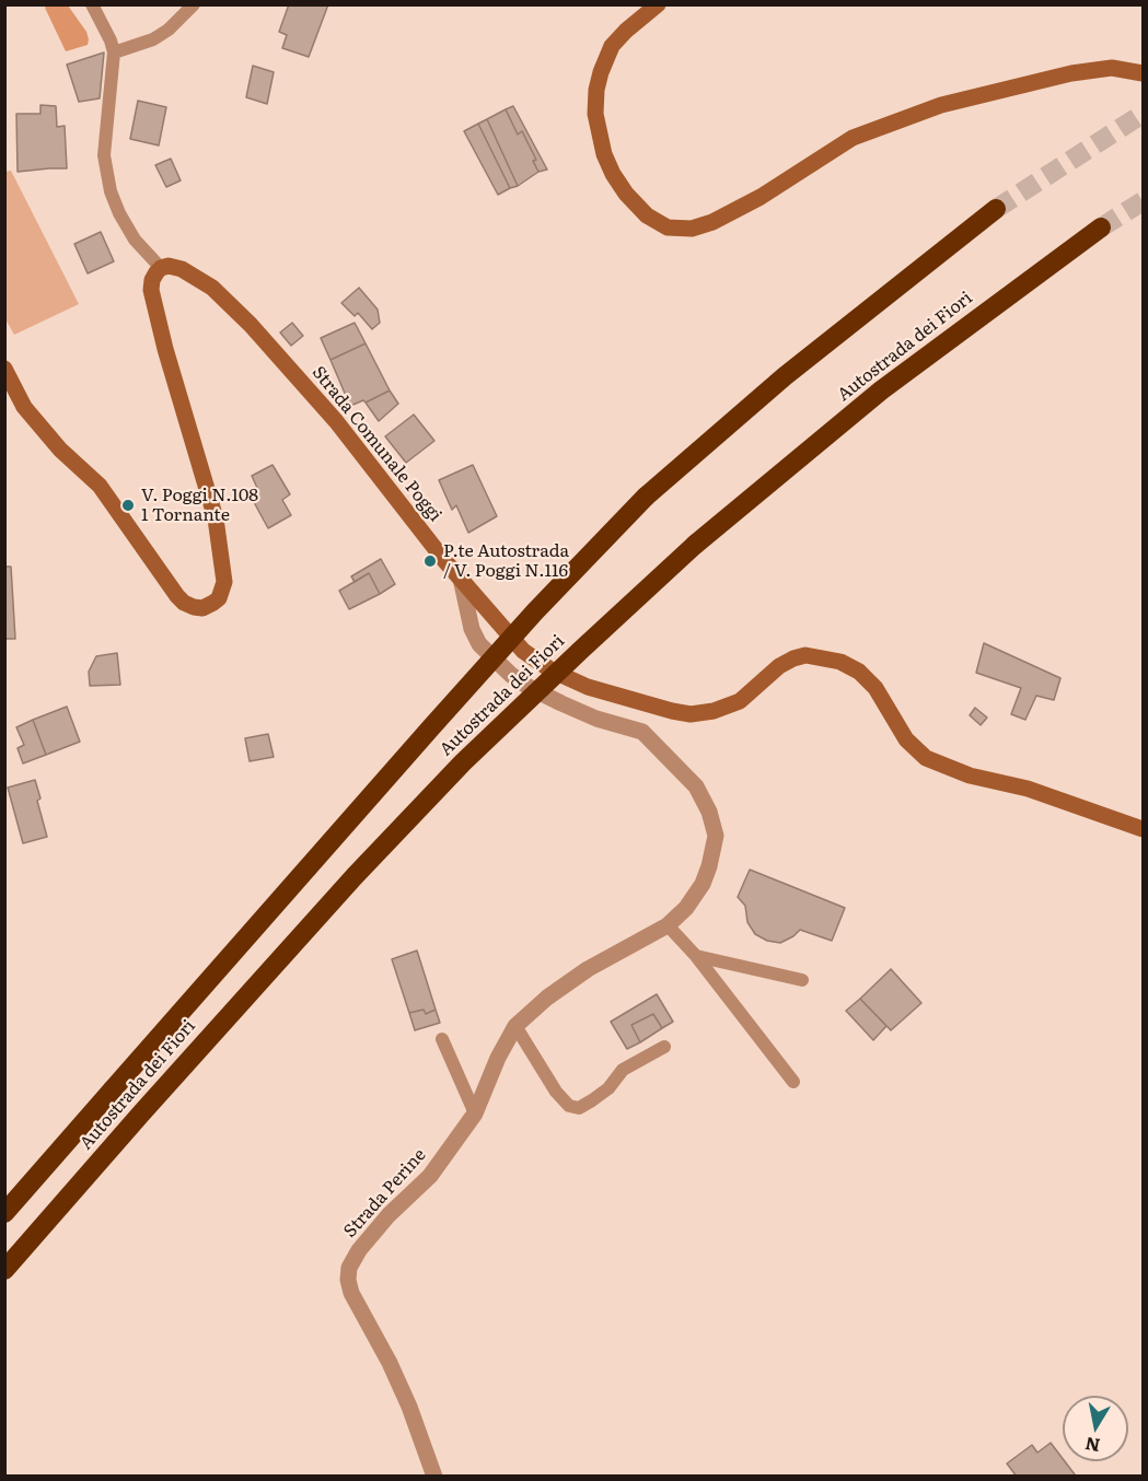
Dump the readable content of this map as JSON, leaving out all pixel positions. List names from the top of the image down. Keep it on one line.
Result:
{"streets":{"highway":["Autostrada dei Fiori"],"main road":["Strada Comunale Poggi"],"street":["Strada Perine"]},"crossings":[["Strada Comunale Poggi","Strada Perine"]],"places":["V. Poggi N.108 1 Tornante","P.te Autostrada / V. Poggi N.116"],"north":"bottom"}
